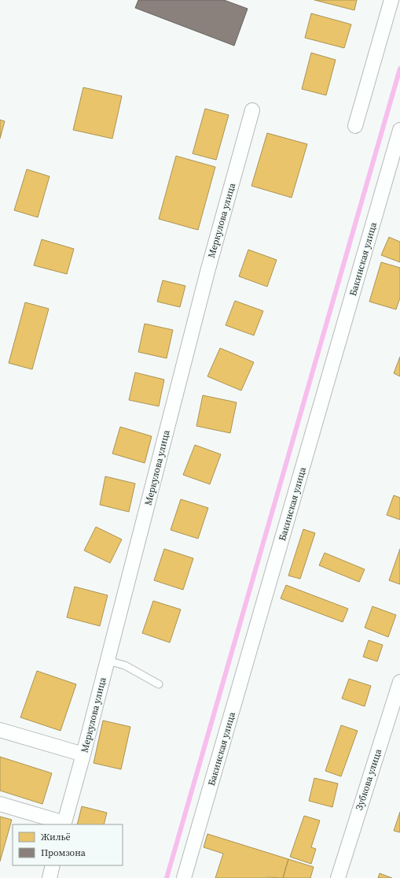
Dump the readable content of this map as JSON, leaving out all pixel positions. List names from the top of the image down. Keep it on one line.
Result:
{"streets":{"street":["Меркулова улица","Бакинская улица","Зубкова улица"]},"legend":["Жильё","Промзона"]}
